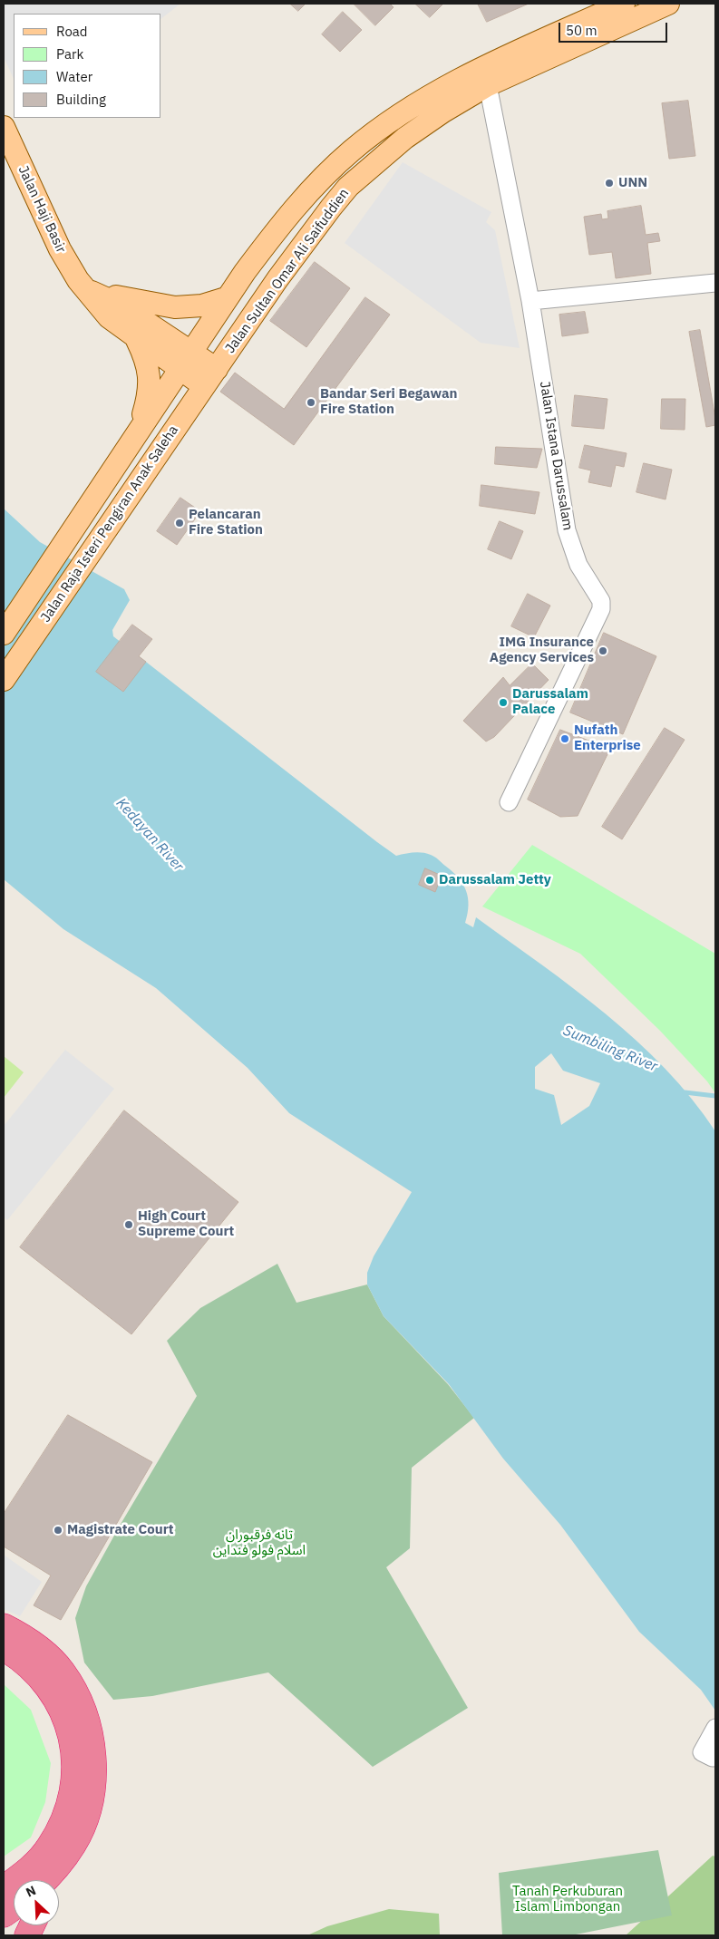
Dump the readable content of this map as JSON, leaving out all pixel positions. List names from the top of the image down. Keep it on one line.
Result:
{"streets":{"main road":["Jalan Haji Basir","Jalan Sultan Omar Ali Saifuddien","Jalan Raja Isteri Pengiran Anak Saleha"],"street":["Jalan Istana Darussalam"]},"crossings":[["Jalan Haji Basir","Jalan Sultan Omar Ali Saifuddien"],["Jalan Haji Basir","Jalan Raja Isteri Pengiran Anak Saleha"],["Jalan Sultan Omar Ali Saifuddien","Jalan Istana Darussalam"],["Jalan Sultan Omar Ali Saifuddien","Jalan Raja Isteri Pengiran Anak Saleha"]],"water":["Kedayan River","Sumbiling River"],"parks":["تانه فرقبوران اسلام فولو فنداين","Tanah Perkuburan Islam Limbongan"],"places":["UNN","Bandar Seri Begawan Fire Station","Pelancaran Fire Station","IMG Insurance Agency Services","Darussalam Palace","Nufath Enterprise","Darussalam Jetty","High Court Supreme Court","Magistrate Court"],"legend":["Road","Park","Water","Building"],"scale_bar":"50 m","north":"top left"}
